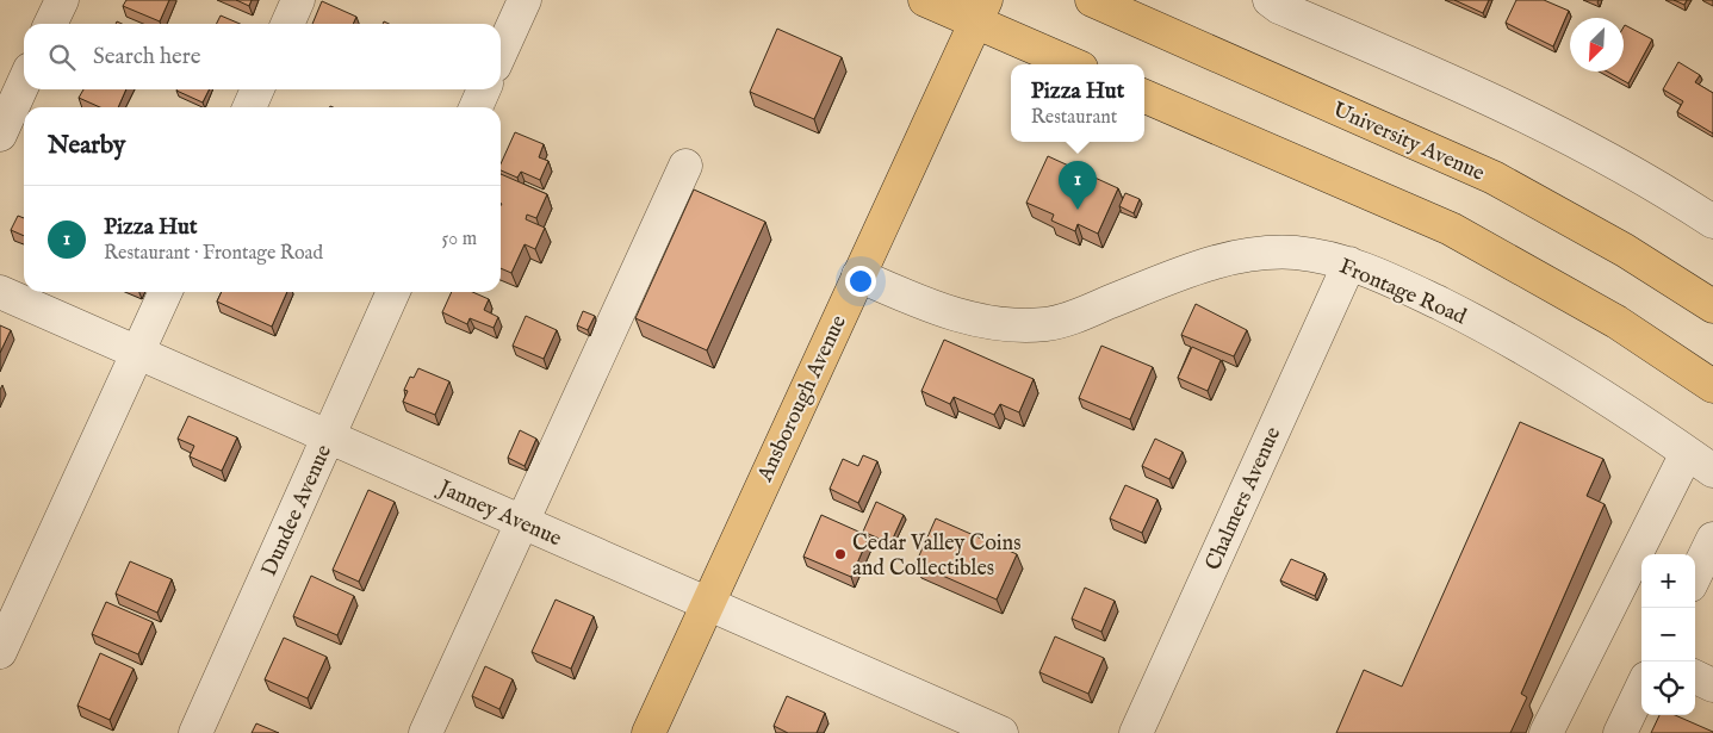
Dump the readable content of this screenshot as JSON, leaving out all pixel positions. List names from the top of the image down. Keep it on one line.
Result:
{"streets":{"main road":["University Avenue","Ansborough Avenue"],"street":["Frontage Road","Chalmers Avenue","Dundee Avenue","Janney Avenue"]},"crossings":[["Frontage Road","Ansborough Avenue"],["Frontage Road","Chalmers Avenue"],["Ansborough Avenue","Janney Avenue"],["Dundee Avenue","Janney Avenue"]],"places":["Cedar Valley Coins and Collectibles"],"north":"bottom left","page":{"search":"Search here","popup":["Pizza Hut","Restaurant"],"heading":"Nearby","pins":"1","list":[{"mark":"1","name":"Pizza Hut","note":"Restaurant · Frontage Road","value":"50 m"}],"map_buttons":["+","−"]}}
